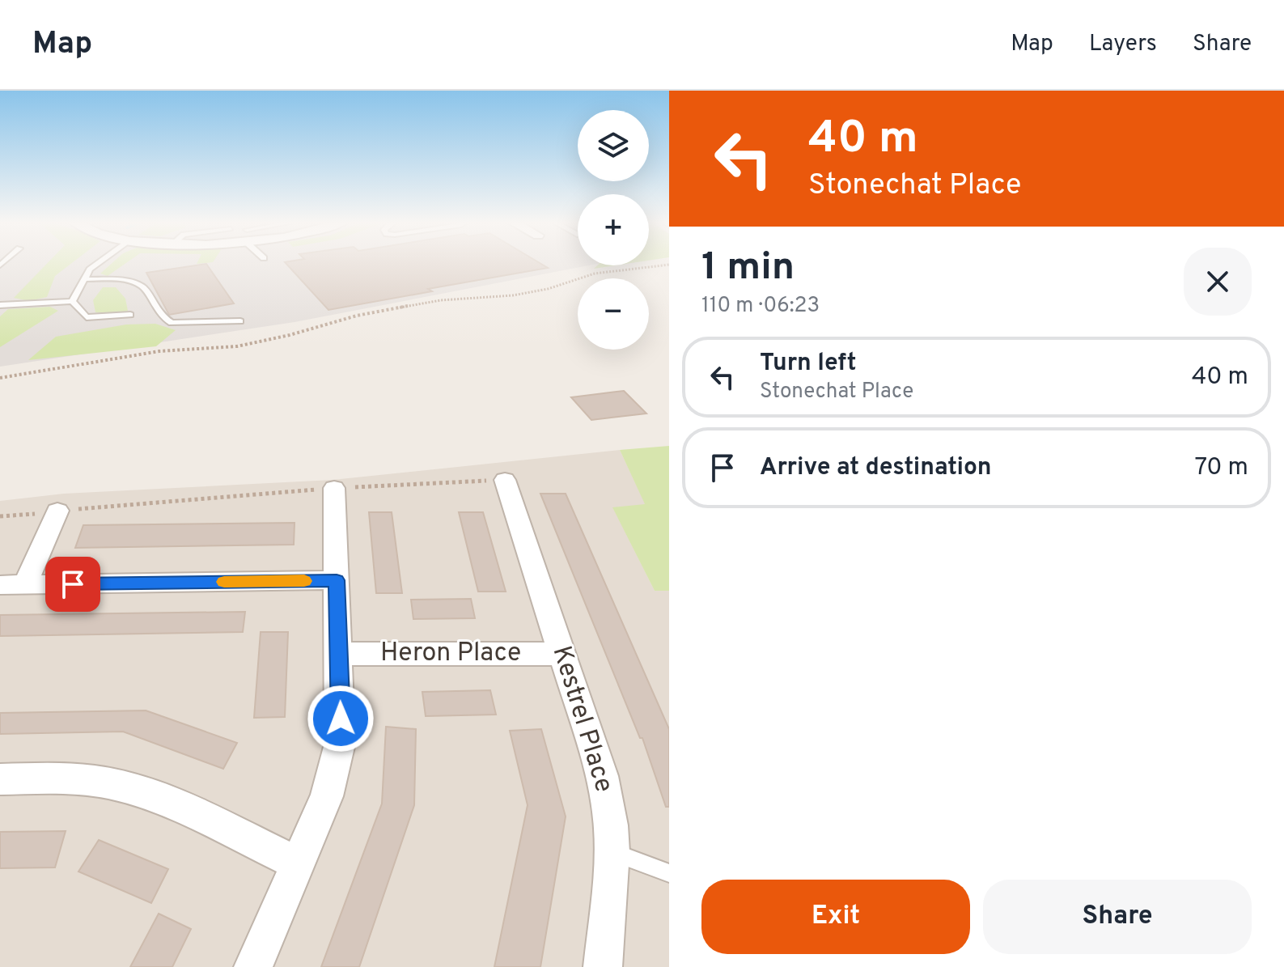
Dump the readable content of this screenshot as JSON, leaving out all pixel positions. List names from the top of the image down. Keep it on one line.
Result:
{"streets":{"street":["Heron Place","Kestrel Place"]},"crossings":[["Heron Place","Kestrel Place"]],"page":{"header":"Map","nav":["Map","Layers","Share"],"turn":["40 m","Stonechat Place"],"map_buttons":["+","−"],"heading":["1 min","110 m · 06:23"],"list":[{"name":"Turn left","note":"Stonechat Place","value":"40 m"},{"name":"Arrive at destination","value":"70 m"}],"buttons":["Exit","Share"]}}
